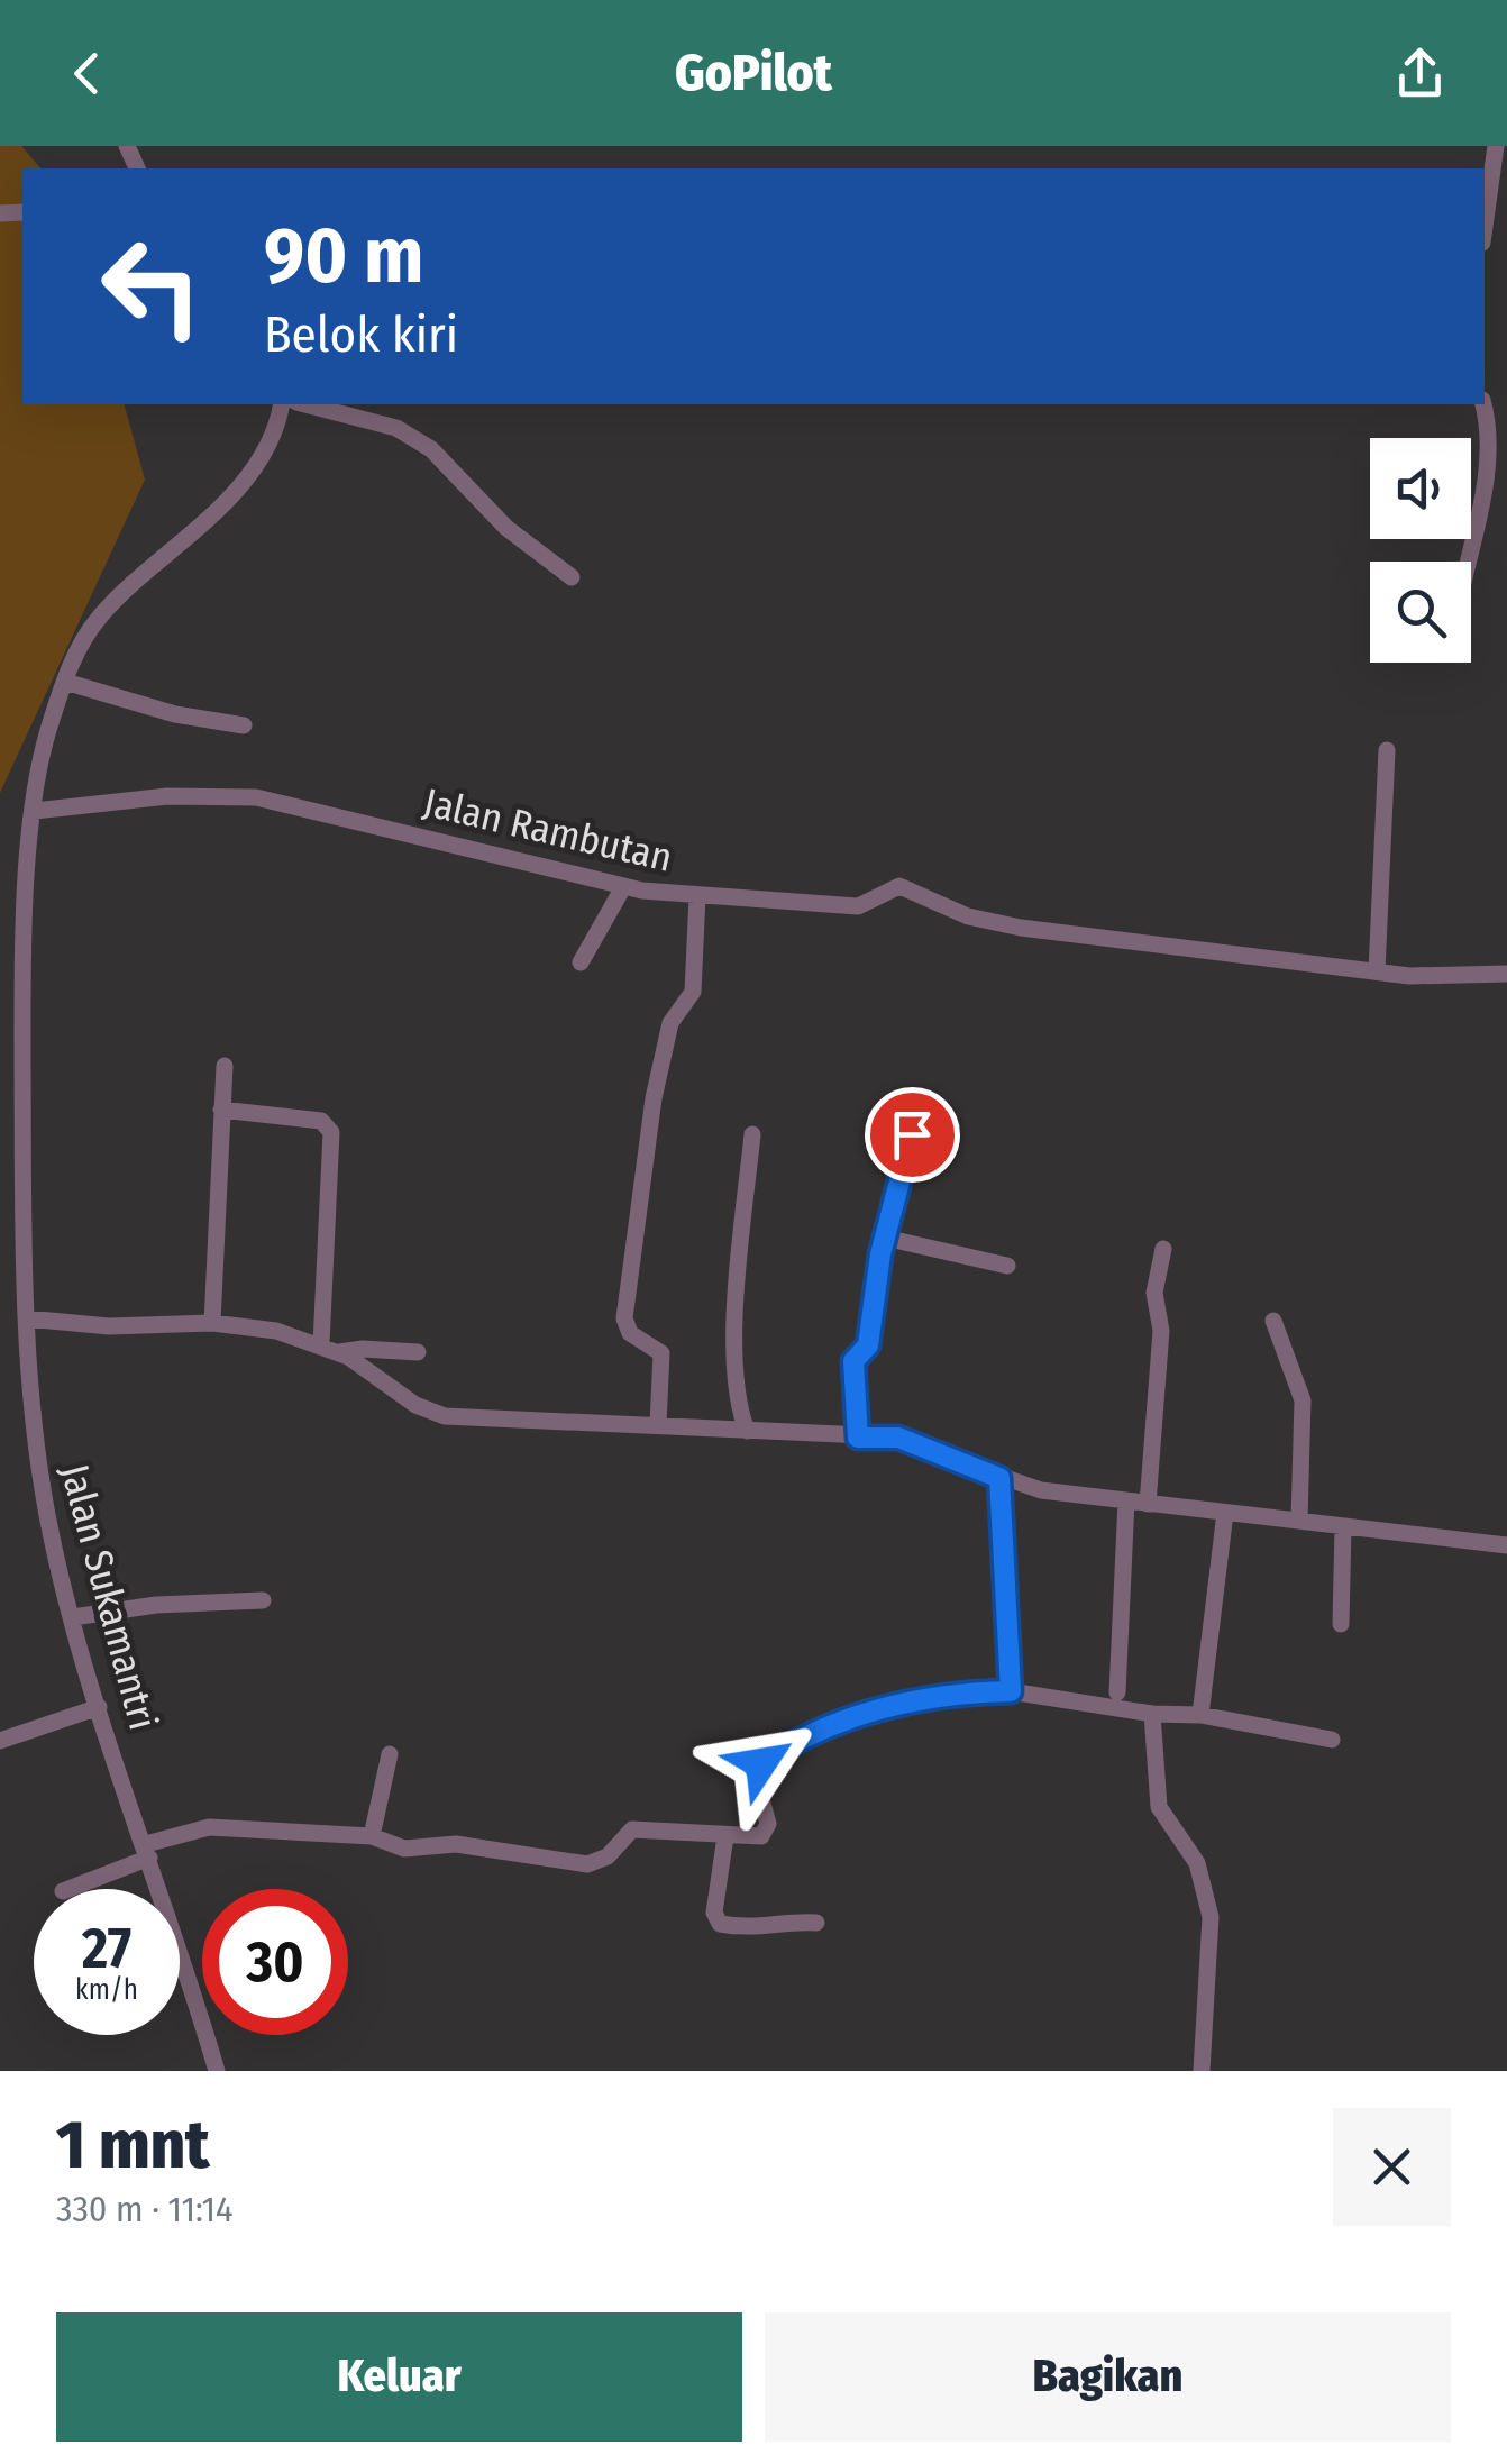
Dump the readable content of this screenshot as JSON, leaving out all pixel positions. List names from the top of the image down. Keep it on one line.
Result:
{"streets":{"street":["Jalan Rambutan","Jalan Sukamantri"]},"crossings":[["Jalan Rambutan","Jalan Sukamantri"]],"page":{"header":"GoPilot","turn":["90 m","Belok kiri"],"speed":"27 km/h","limit":"30","heading":["1 mnt","330 m · 11:14"],"buttons":["Keluar","Bagikan"]}}
